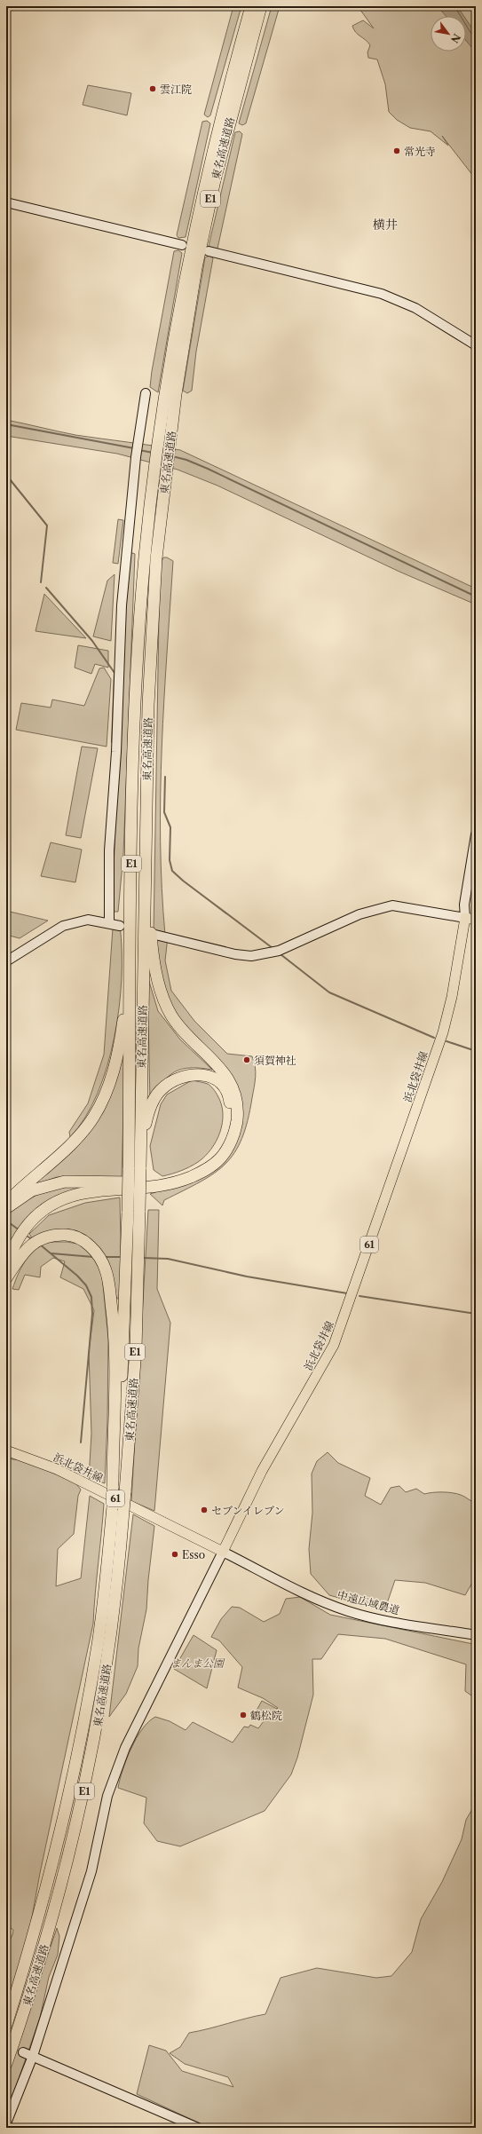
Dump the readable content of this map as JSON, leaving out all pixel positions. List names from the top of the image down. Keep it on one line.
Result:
{"streets":{"highway":["東名高速道路","E1"],"main road":["浜北袋井線","61"],"street":["中遠広域農道"]},"crossings":[["浜北袋井線","中遠広域農道"]],"districts":["横井"],"parks":["まんま公園"],"places":["雲江院","常光寺","須賀神社","セブンイレブン","Esso","鶴松院"],"north":"bottom right"}
